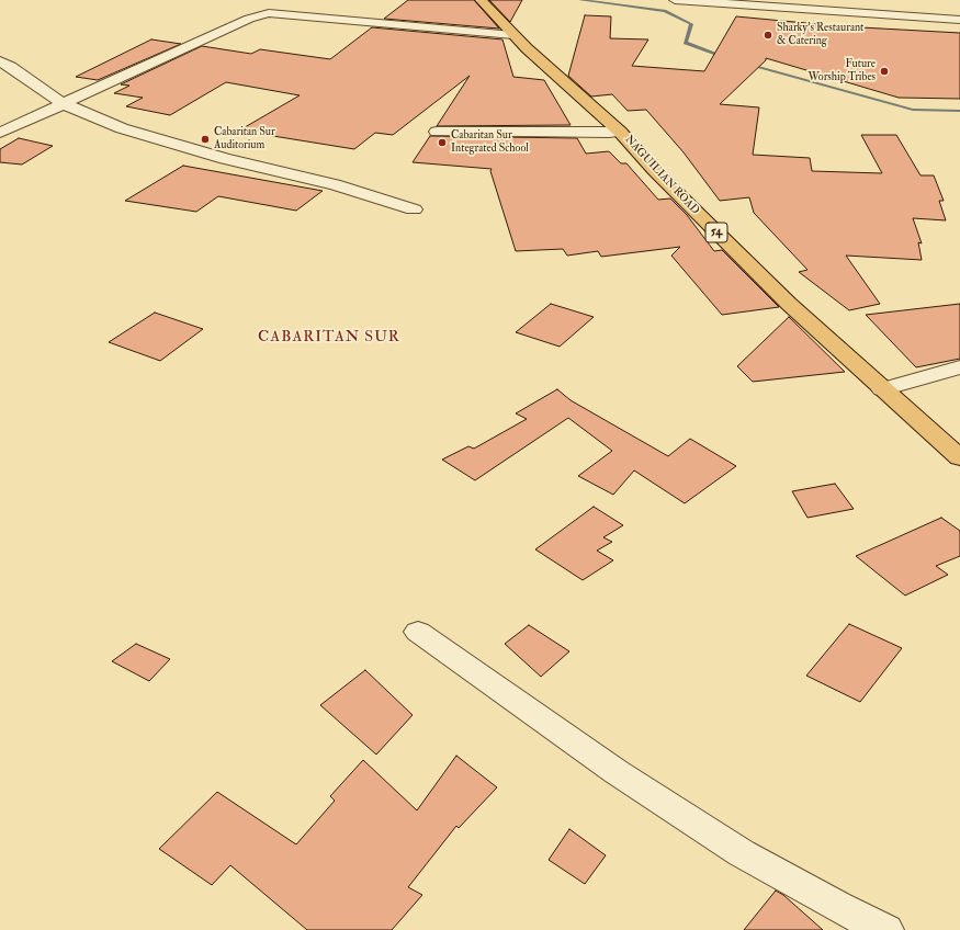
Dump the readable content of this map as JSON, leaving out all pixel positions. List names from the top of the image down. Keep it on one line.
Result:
{"streets":{"highway":["NAGUILIAN ROAD","54"]},"districts":["CABARITAN SUR"],"places":["Sharky's Restaurant & Catering","Future Worship Tribes","Cabaritan Sur Auditorium","Cabaritan Sur Integrated School"]}
